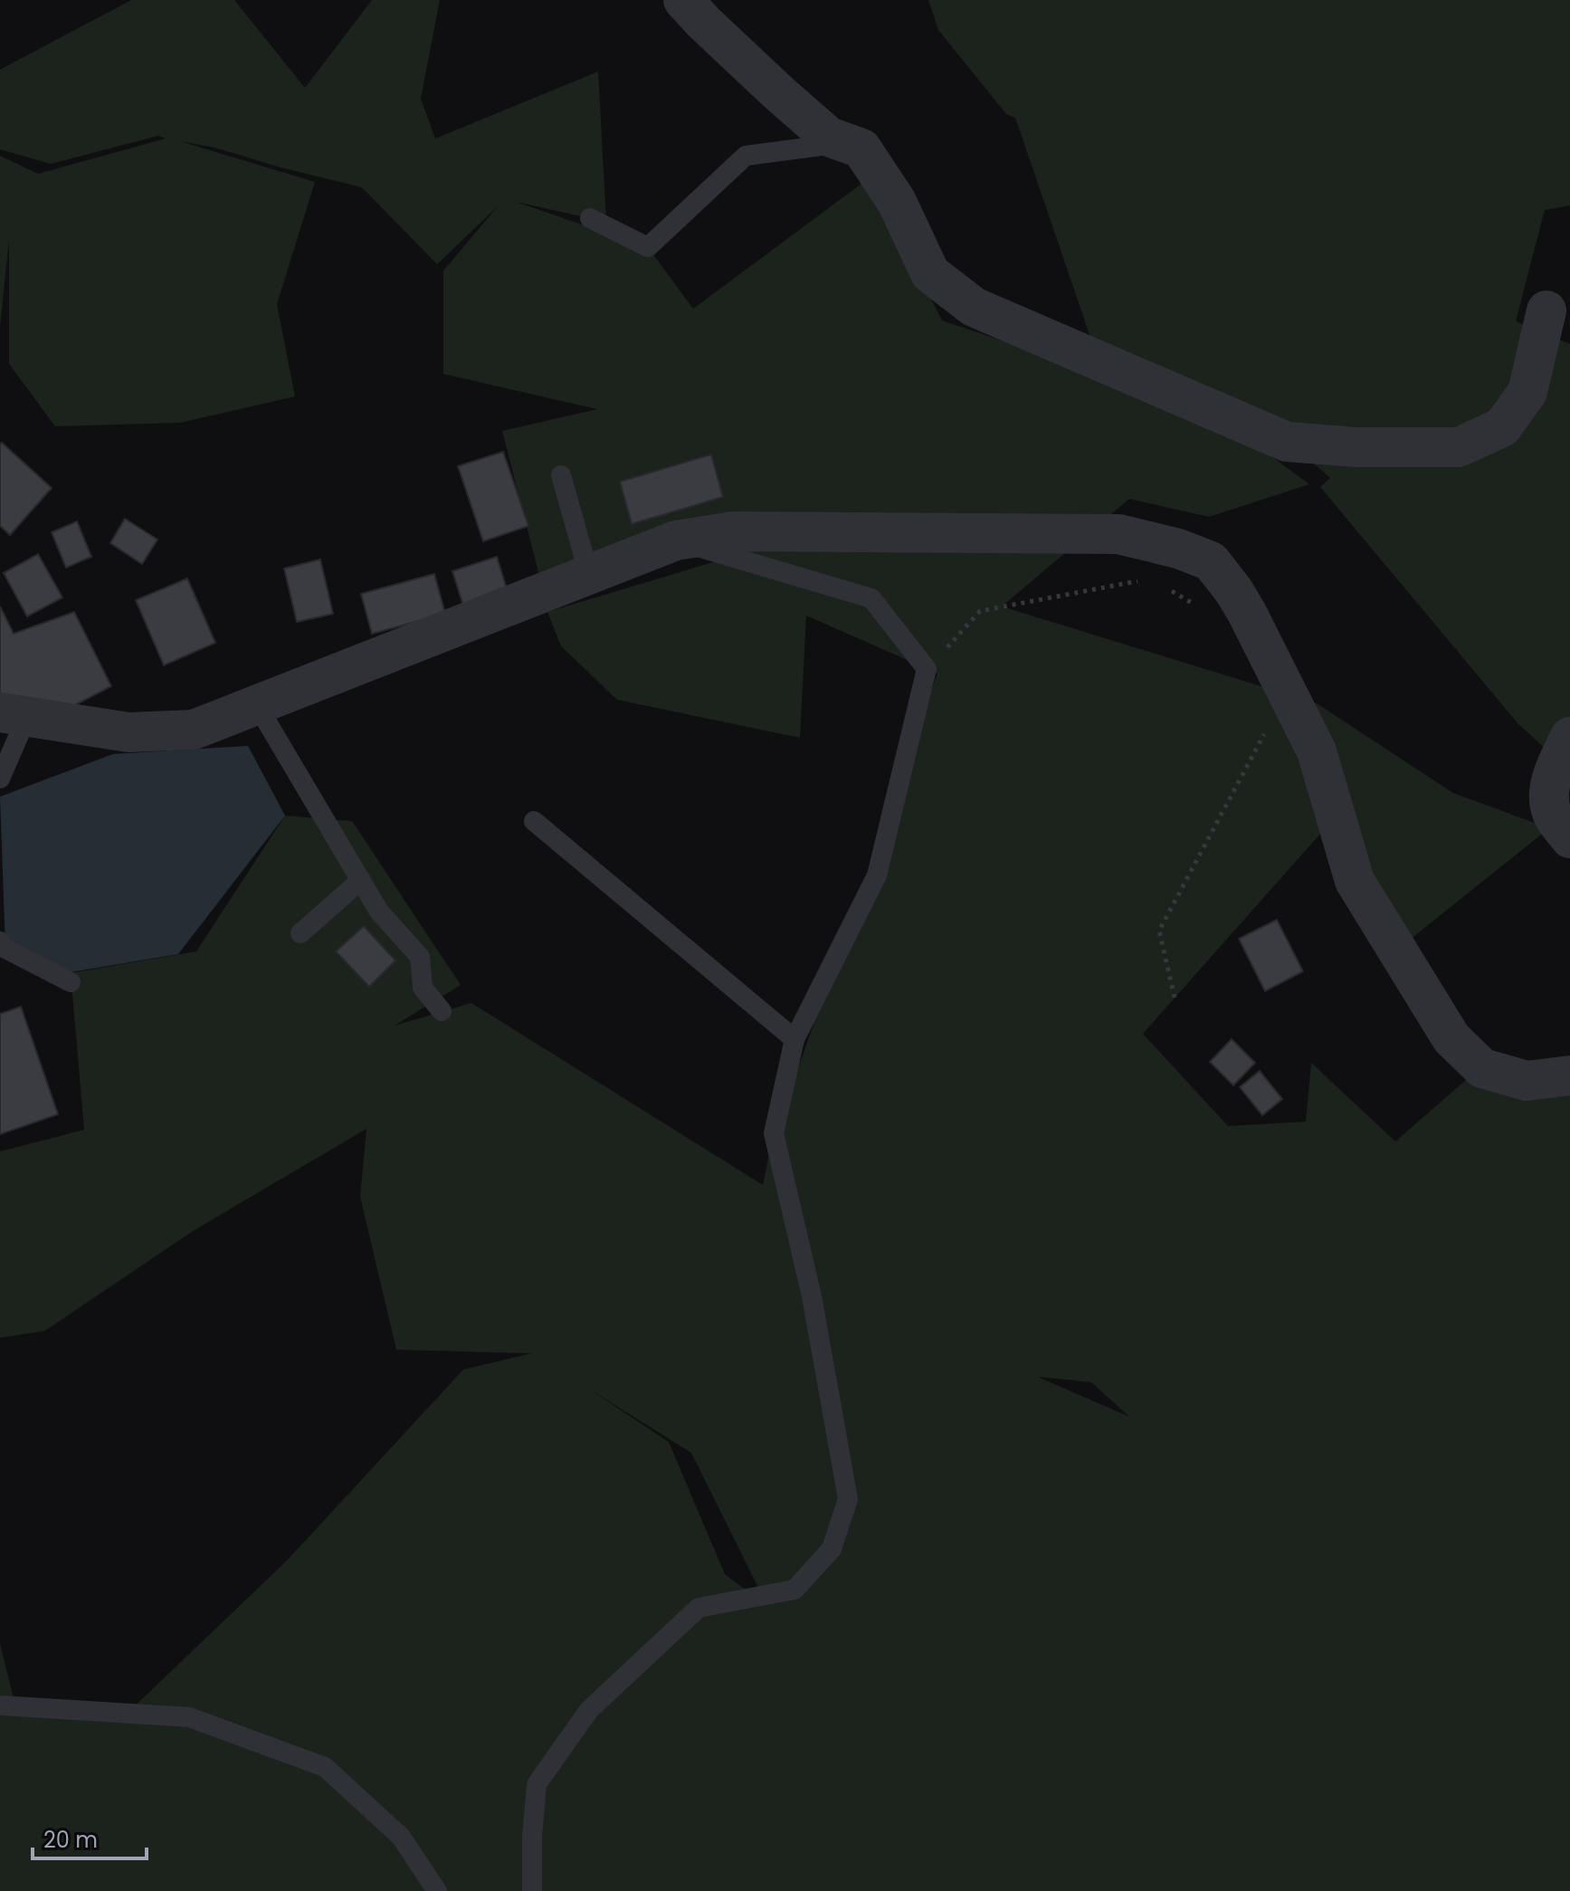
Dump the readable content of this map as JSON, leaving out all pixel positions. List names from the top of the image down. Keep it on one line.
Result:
{"scale_bar":"20 m"}
